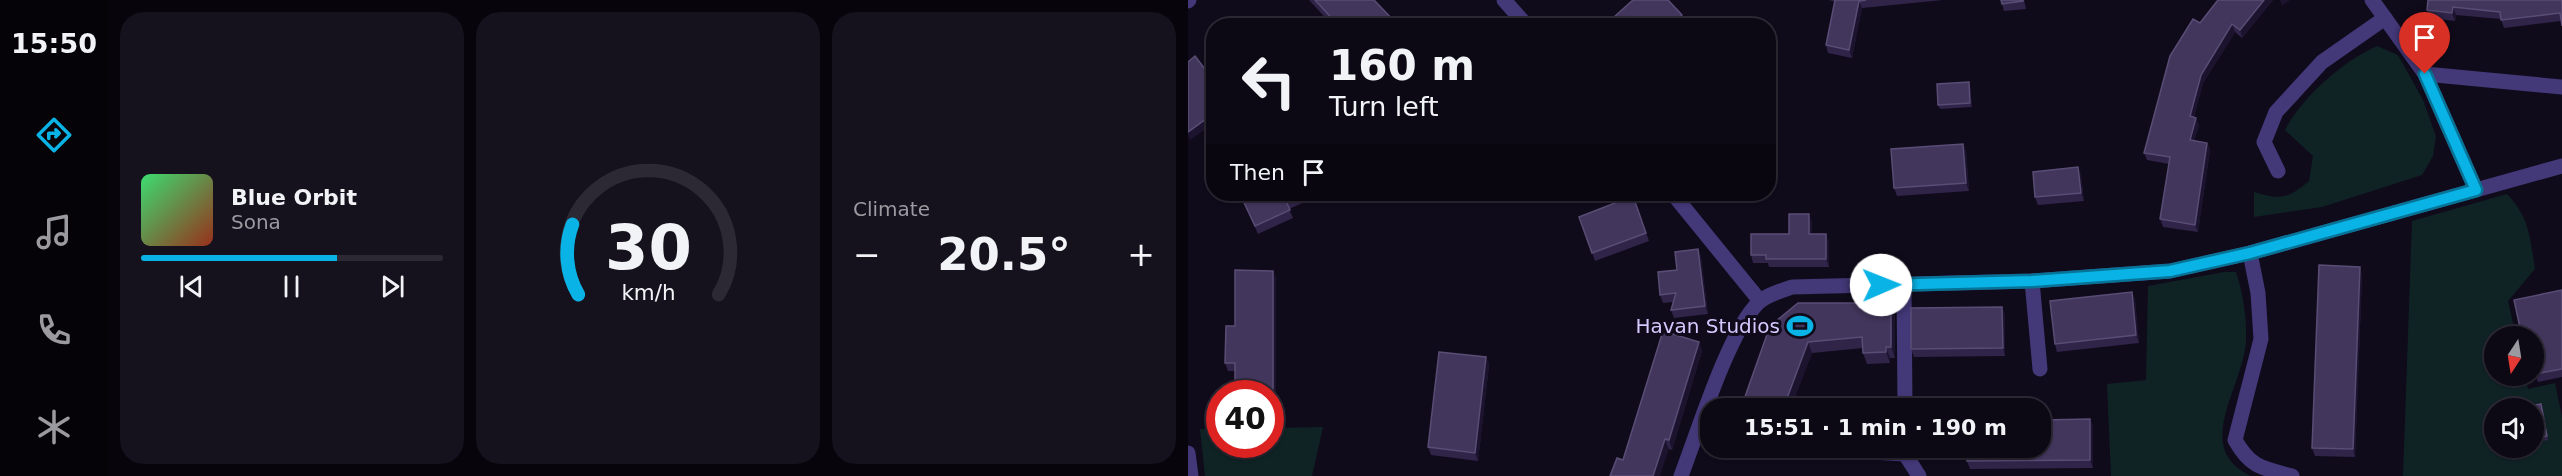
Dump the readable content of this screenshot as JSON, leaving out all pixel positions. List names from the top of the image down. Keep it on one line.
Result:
{"places":{"sports":["Havan Studios"]},"north":"bottom","page":{"tabs":"15:50","tile":"Climate","turn":["160 m","Turn left"],"then":"Then","song":["Blue Orbit","Sona"],"heat":["−","20.5°","+"],"limit":"40","trip":"15:51 · 1 min · 190 m","gauge":["30","km/h"]}}
